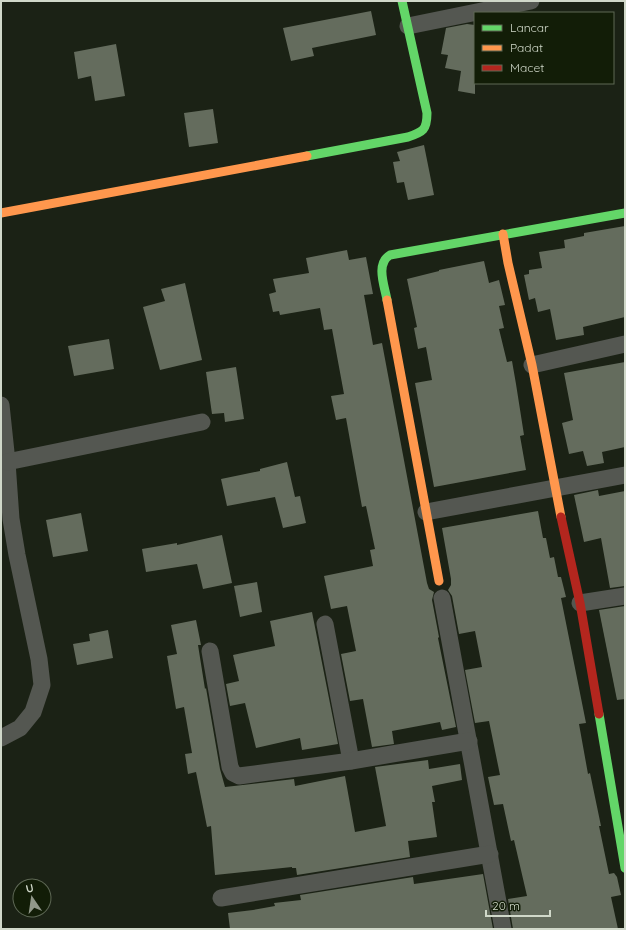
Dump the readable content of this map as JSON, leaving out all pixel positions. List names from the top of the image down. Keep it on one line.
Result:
{"legend":["Lancar","Padat","Macet"],"scale_bar":"20 m","north":"top"}
